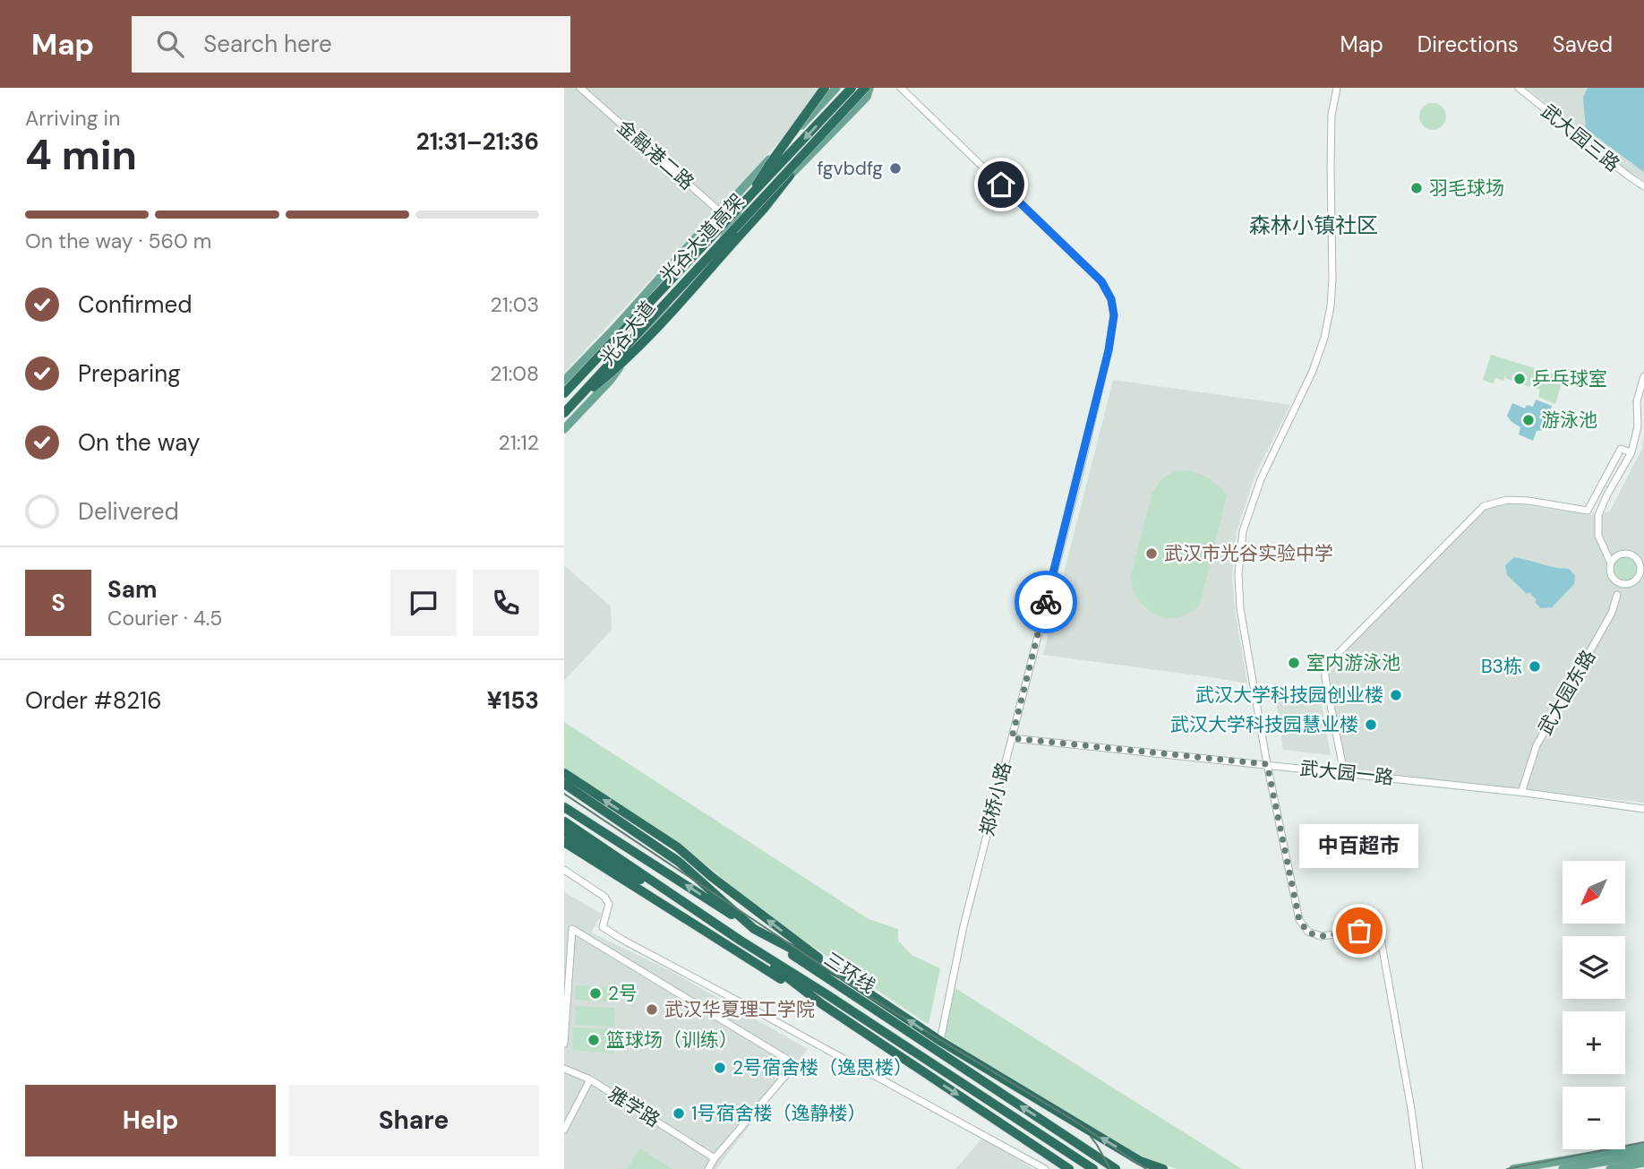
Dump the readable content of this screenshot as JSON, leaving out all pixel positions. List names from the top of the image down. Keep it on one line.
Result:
{"streets":{"highway":["光谷大道高架","三环线"],"main road":["光谷大道"],"street":["武大园三路","金融港二路","武大园东路","武大园一路","郑桥小路","雅学路"]},"crossings":[["金融港二路","光谷大道"],["光谷大道高架","光谷大道"],["武大园东路","武大园一路"],["武大园一路","郑桥小路"]],"districts":["森林小镇社区"],"places":["fgvbdfg","羽毛球场","乒乓球室","游泳池","武汉市光谷实验中学","室内游泳池","B3栋","武汉大学科技园创业楼","武汉大学科技园慧业楼","中百超市","2号","武汉华夏理工学院","篮球场（训练）","2号宿舍楼（逸思楼）","1号宿舍楼（逸静楼）"],"north":"bottom left","page":{"header":"Map","search":"Search here","nav":["Map","Directions","Saved"],"heading":["4 min","Arriving in","21:31–21:36"],"panel":["Sam","Courier · 4.5","Order #8216","¥153"],"bar":"On the way · 560 m","list":[["Confirmed","21:03"],["Preparing","21:08"],["On the way","21:12"],"Delivered"],"round":"S","bubble":"中百超市","map_buttons":["+","−"],"buttons":["Help","Share"]}}
